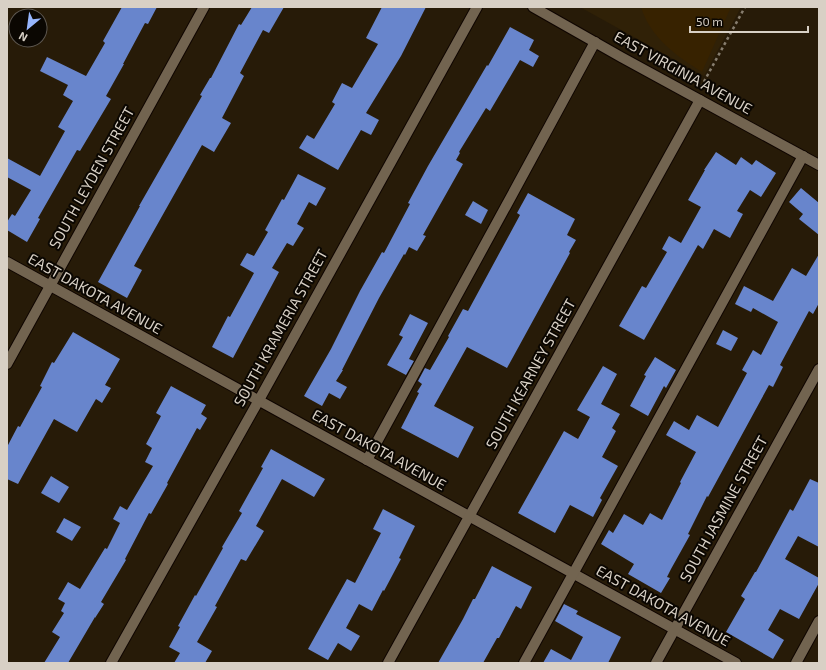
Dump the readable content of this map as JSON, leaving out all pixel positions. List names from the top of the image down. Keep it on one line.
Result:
{"streets":{"street":["EAST VIRGINIA AVENUE","SOUTH LEYDEN STREET","EAST DAKOTA AVENUE","SOUTH KRAMERIA STREET","SOUTH KEARNEY STREET","SOUTH JASMINE STREET"]},"crossings":[["EAST VIRGINIA AVENUE","SOUTH KEARNEY STREET"],["SOUTH LEYDEN STREET","EAST DAKOTA AVENUE"],["EAST DAKOTA AVENUE","SOUTH KRAMERIA STREET"],["EAST DAKOTA AVENUE","SOUTH KEARNEY STREET"],["EAST DAKOTA AVENUE","SOUTH JASMINE STREET"]],"scale_bar":"50 m","north":"bottom left"}
